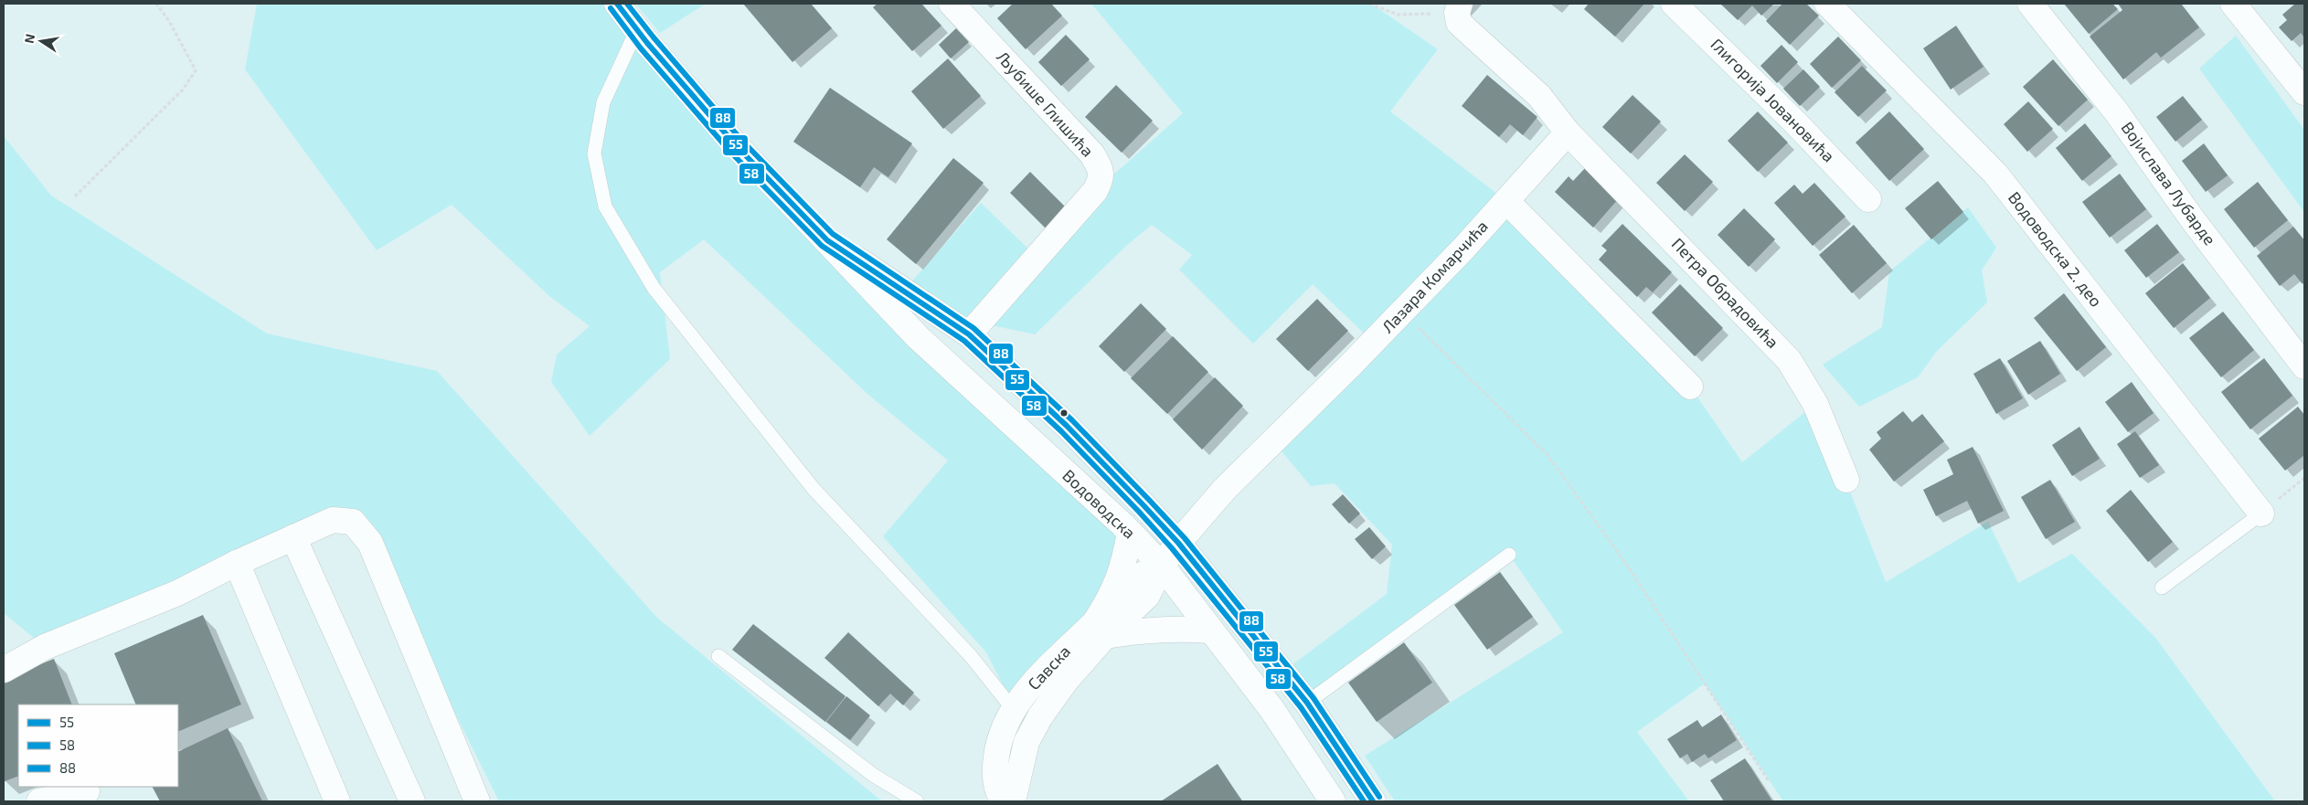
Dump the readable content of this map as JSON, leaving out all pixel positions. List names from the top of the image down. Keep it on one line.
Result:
{"streets":{"street":["Глигорија Јовановића","Љубише Глишића","Војислава Лубарде","Водоводска 2. део","Лазара Комарчића","Петра Обрадовића","Водоводска","Савска"]},"crossings":[["Љубише Глишића","Водоводска"],["Лазара Комарчића","Петра Обрадовића"],["Лазара Комарчића","Водоводска"],["Лазара Комарчића","Савска"],["Водоводска","Савска"]],"lines":["transit line 55","transit line 88","transit line 58"],"legend":["55","58","88"],"north":"left"}
